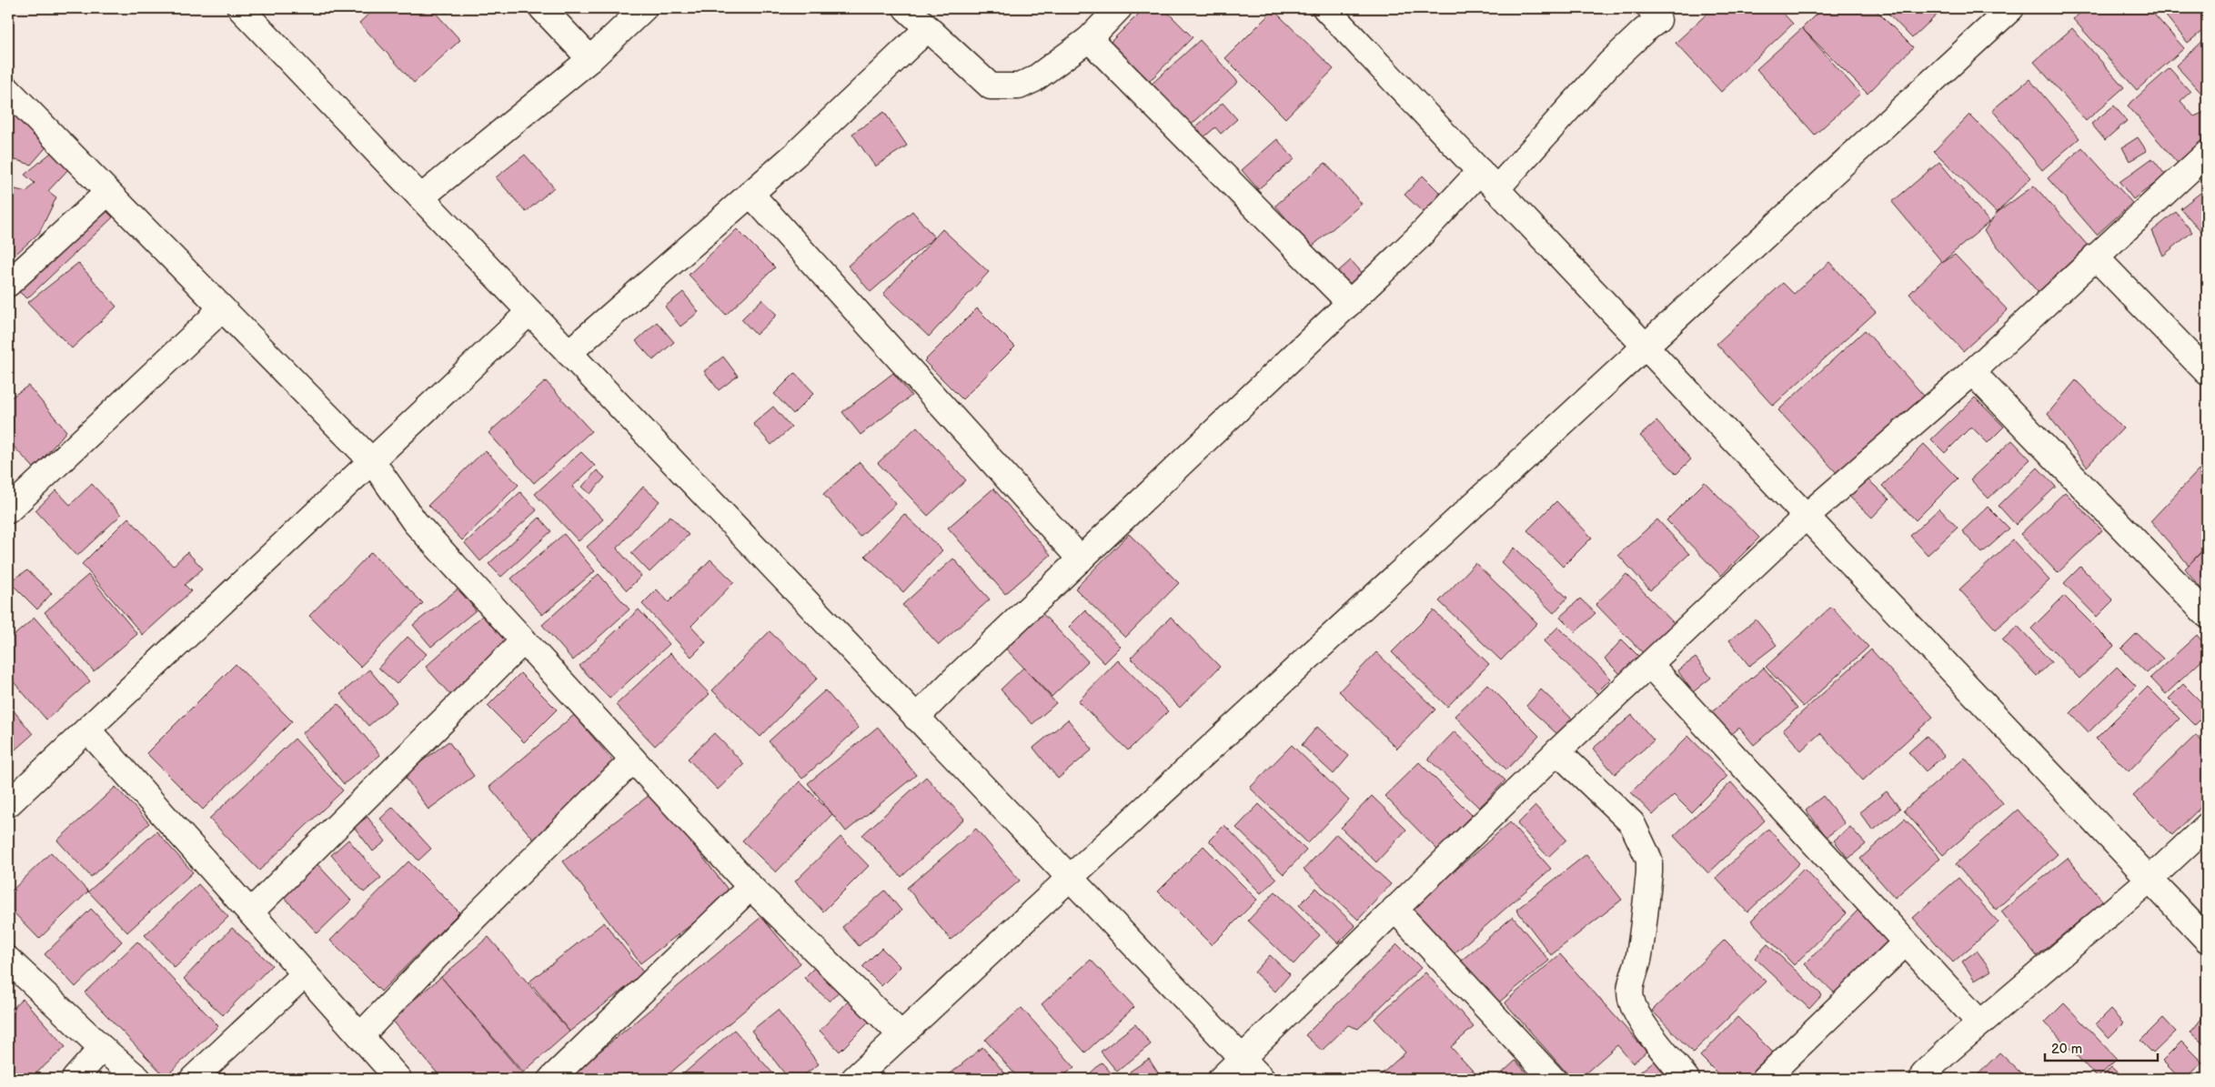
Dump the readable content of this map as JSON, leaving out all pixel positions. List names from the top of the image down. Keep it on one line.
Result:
{"scale_bar":"20 m"}
